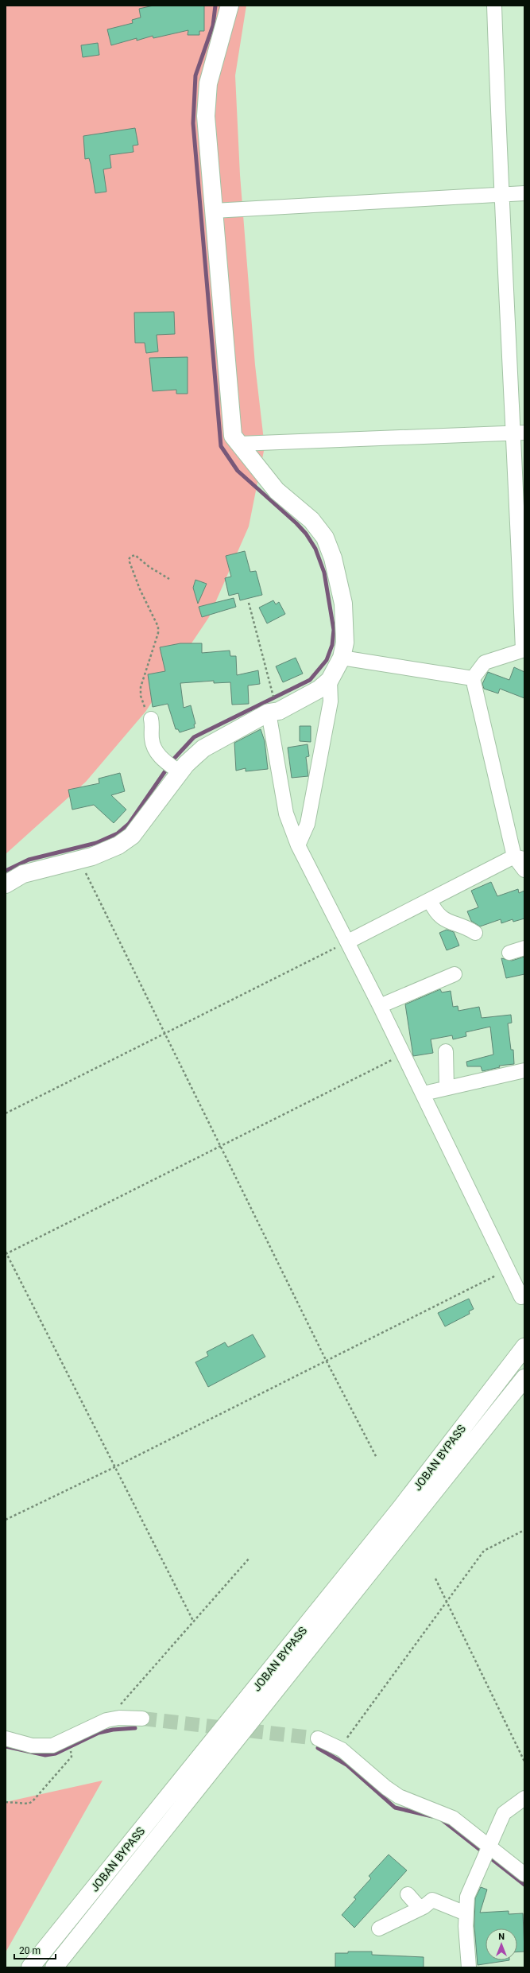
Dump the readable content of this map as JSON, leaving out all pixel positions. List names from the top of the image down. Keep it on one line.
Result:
{"streets":{"main road":["JOBAN BYPASS"]},"scale_bar":"20 m","north":"top"}
